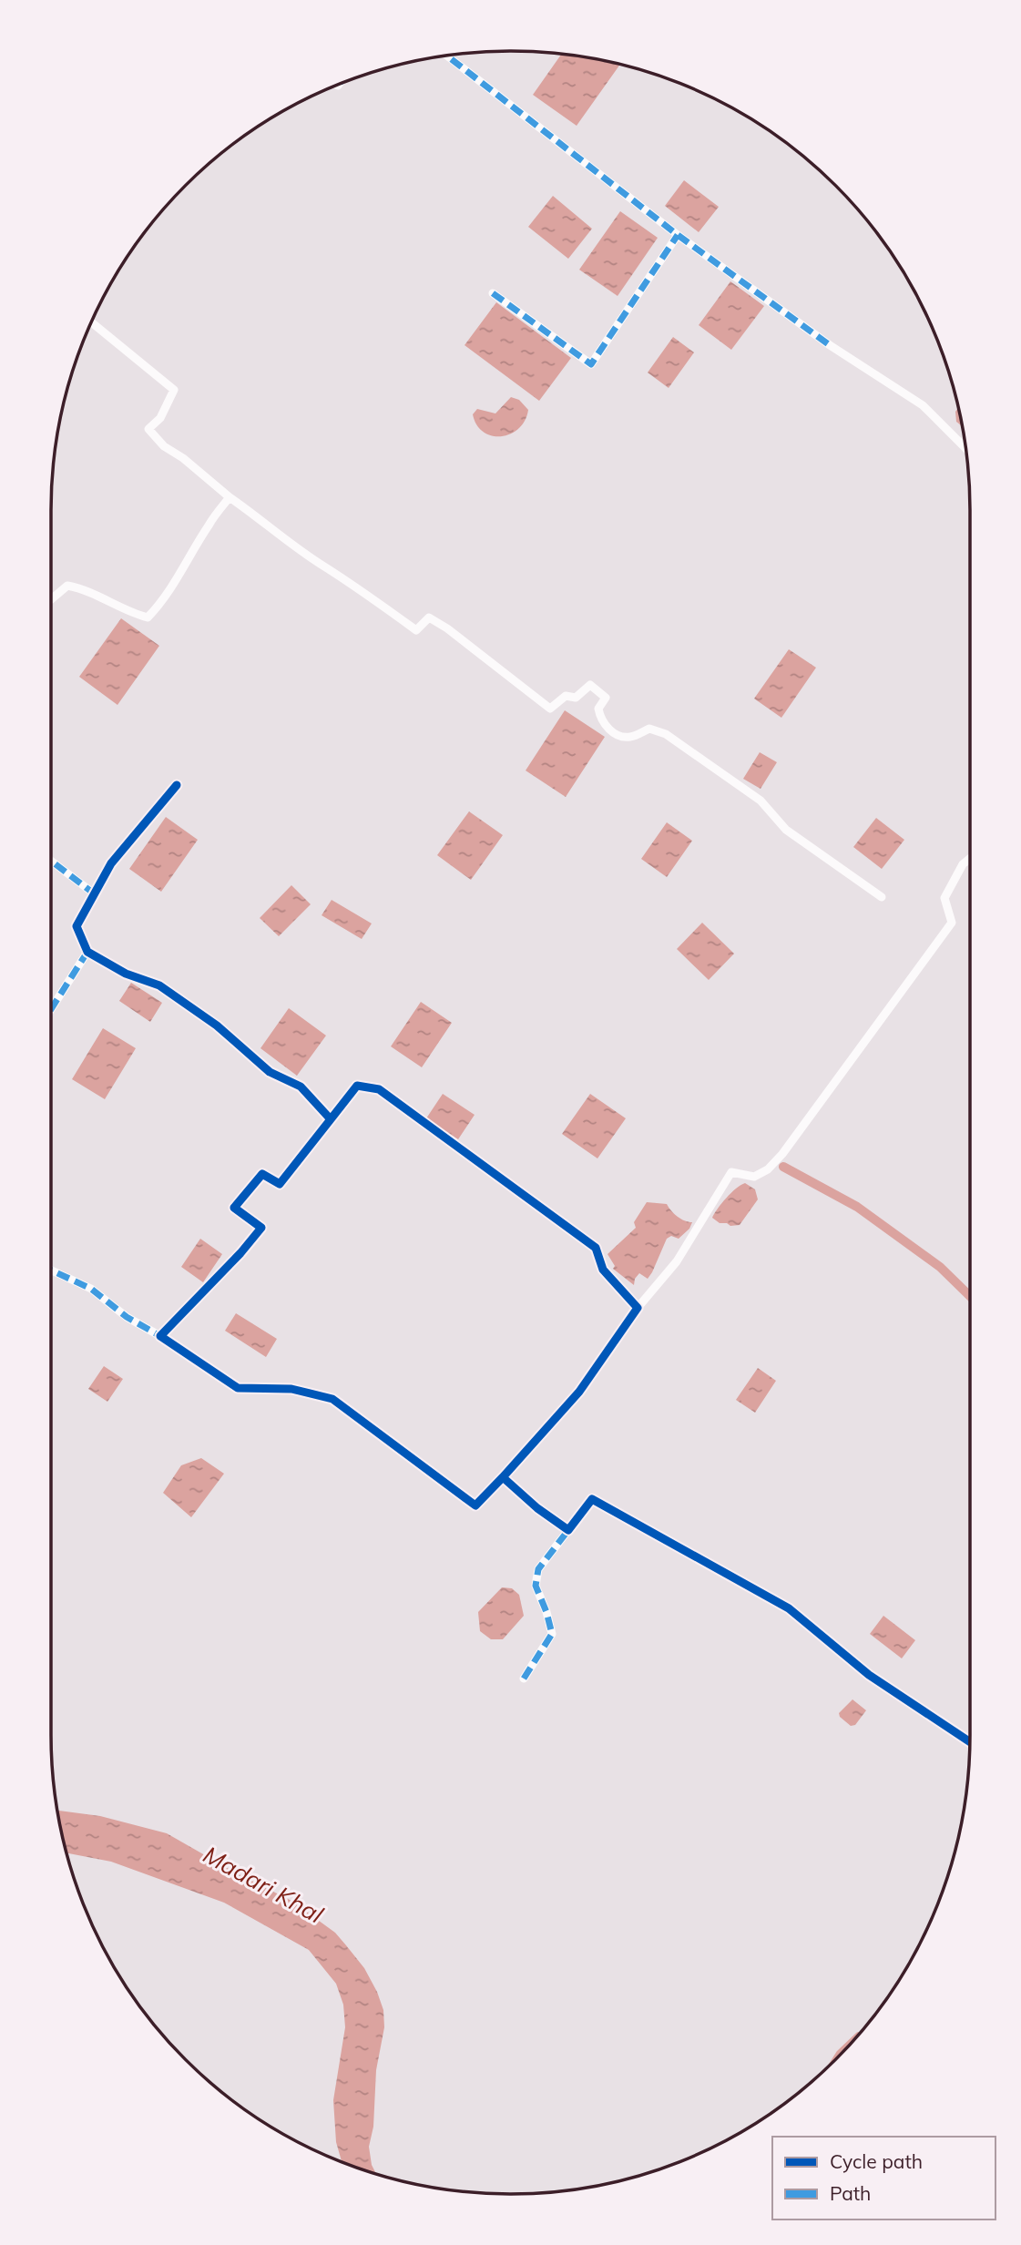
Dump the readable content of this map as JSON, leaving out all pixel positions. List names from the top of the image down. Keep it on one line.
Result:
{"water":["Madari Khal"],"legend":["Cycle path","Path"]}
